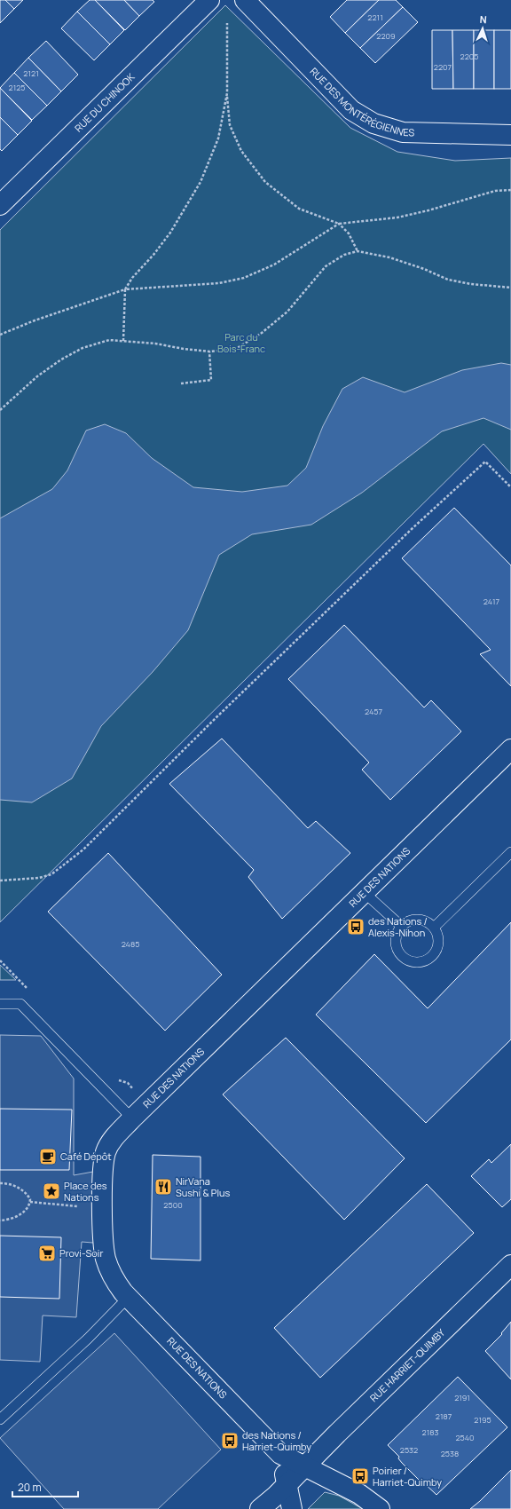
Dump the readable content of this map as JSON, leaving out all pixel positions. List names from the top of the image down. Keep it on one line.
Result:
{"streets":{"street":["RUE DES MONTÉRÉGIENNES","RUE DU CHINOOK","RUE DES NATIONS","RUE HARRIET-QUIMBY"]},"crossings":[["RUE DES NATIONS","RUE HARRIET-QUIMBY"]],"parks":["Parc du Bois-Franc"],"places":{"bus stop":["des Nations / Alexis-Nihon","des Nations / Harriet-Quimby","Poirier / Harriet-Quimby"],"cafe":["Café Dépôt"],"restaurant":["NirVana Sushi & Plus"],"place":["Place des Nations"],"supermarket":["Provi-Soir"]},"house_numbers":["2211","2209","2205","2207","2121","2125","2417","2457","2485","2500","2191","2187","2195","2183","2540","2532","2538"],"scale_bar":"20 m","north":"top"}
